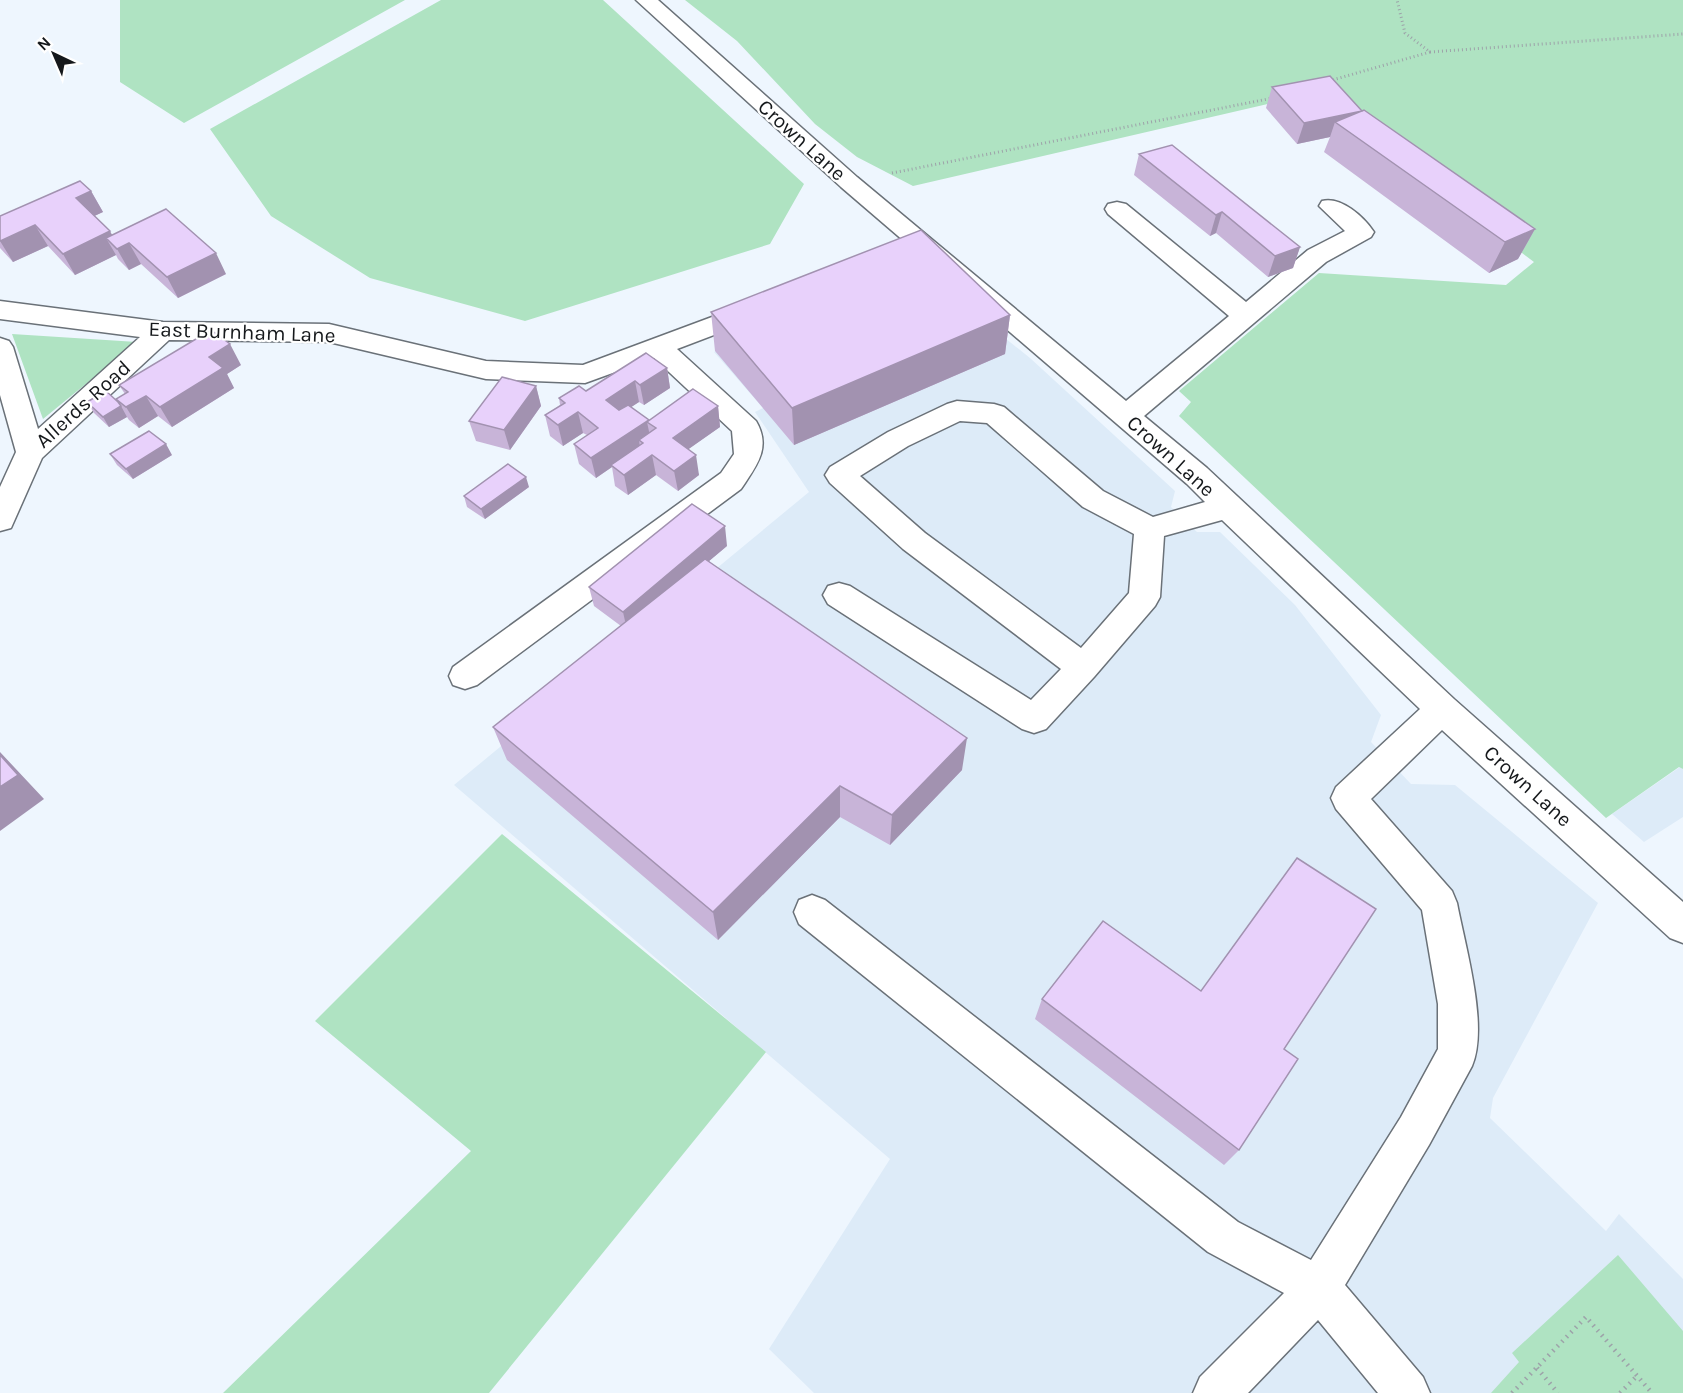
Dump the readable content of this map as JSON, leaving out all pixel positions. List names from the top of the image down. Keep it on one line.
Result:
{"streets":{"street":["Crown Lane","East Burnham Lane","Allerds Road"]},"crossings":[["East Burnham Lane","Allerds Road"]],"north":"top left"}
